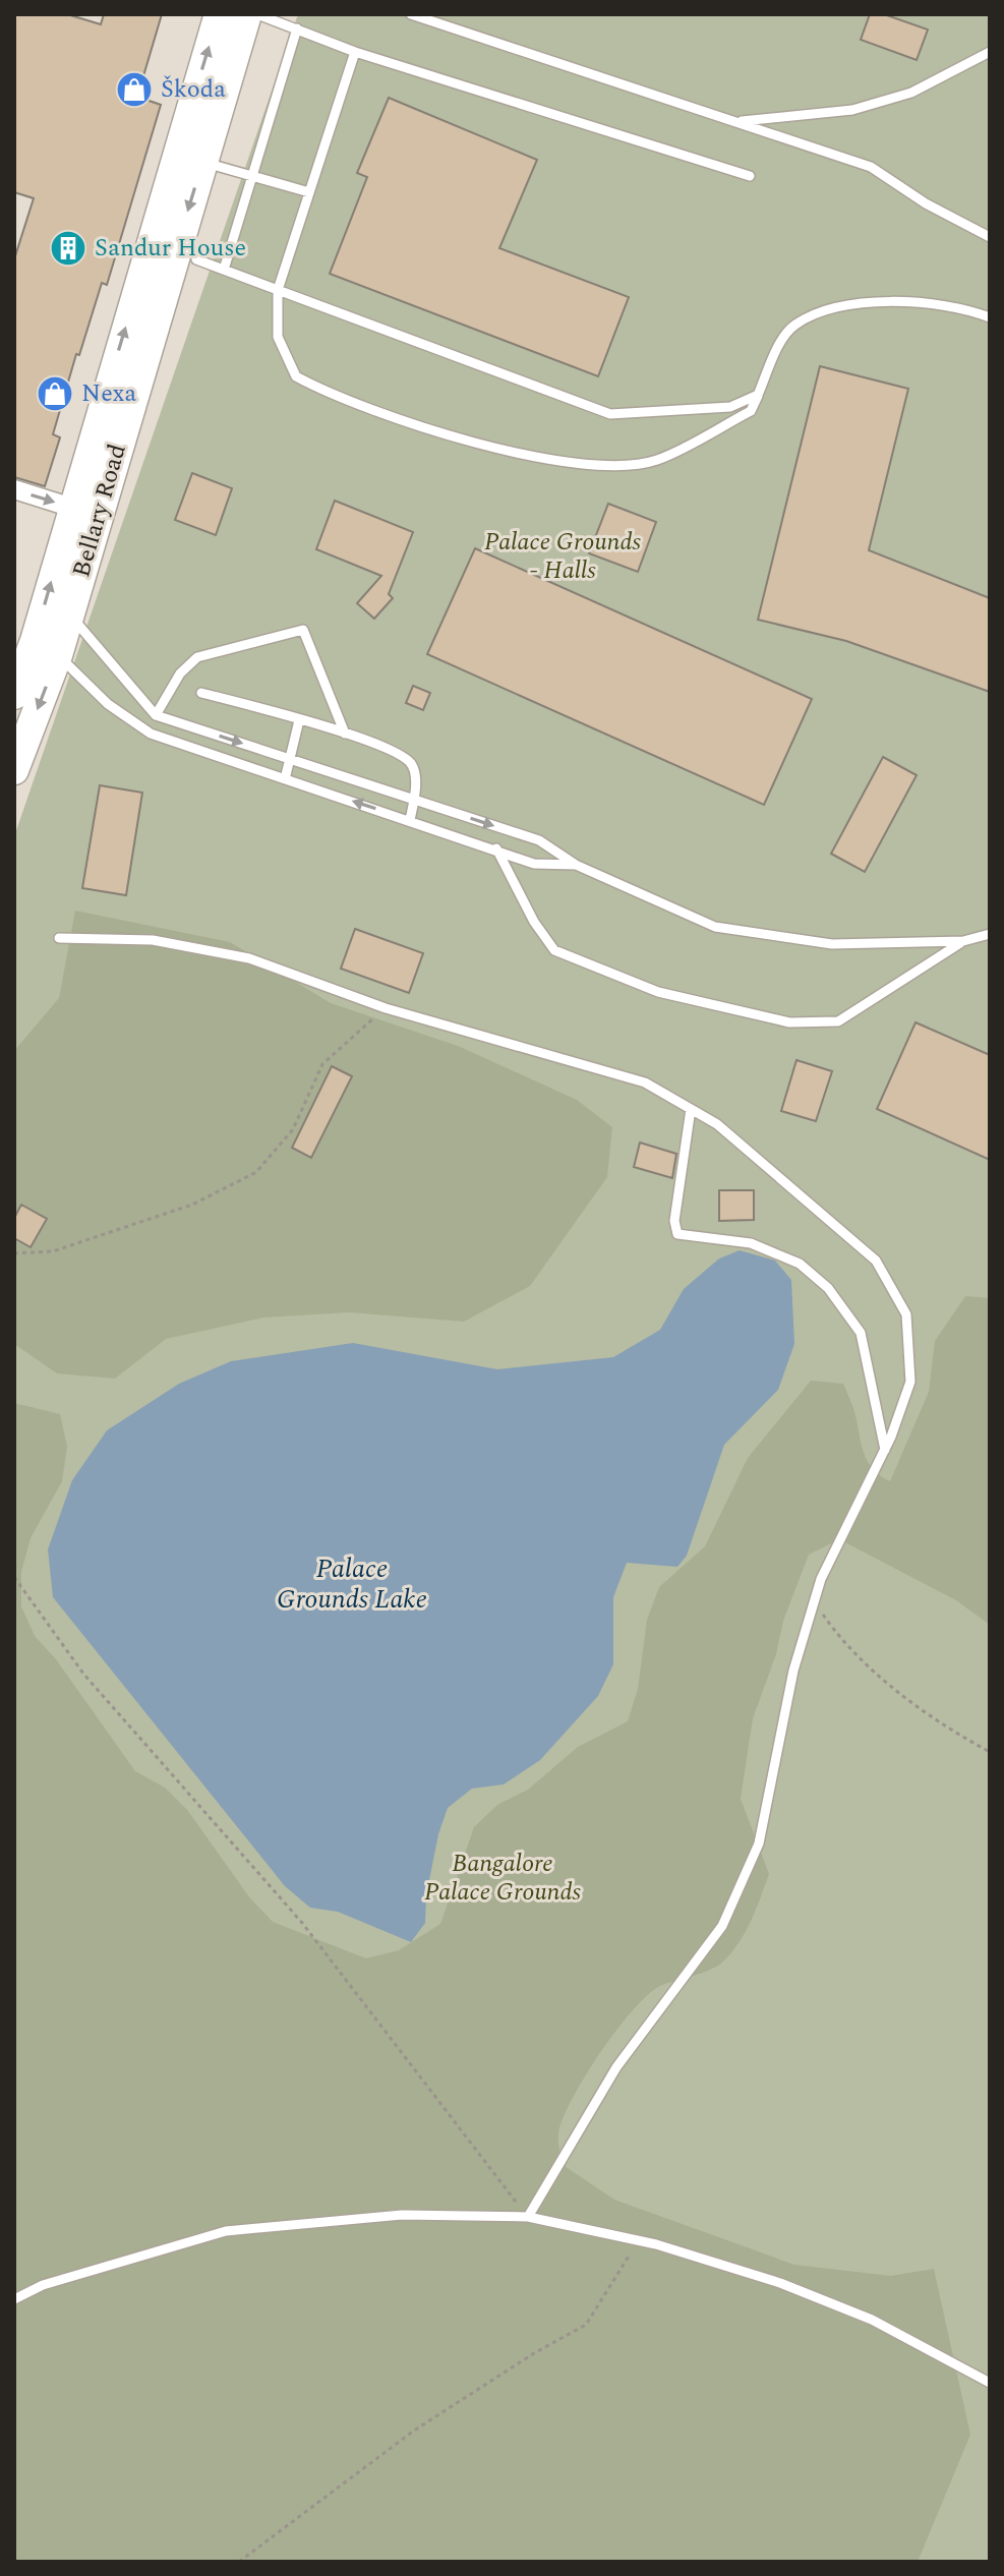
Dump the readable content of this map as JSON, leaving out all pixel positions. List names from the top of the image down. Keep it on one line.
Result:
{"streets":{"main road":["Bellary Road"]},"water":["Palace Grounds Lake"],"parks":["Palace Grounds - Halls","Bangalore Palace Grounds"],"places":{"shop":["Škoda","Nexa"],"building":["Sandur House"]}}
